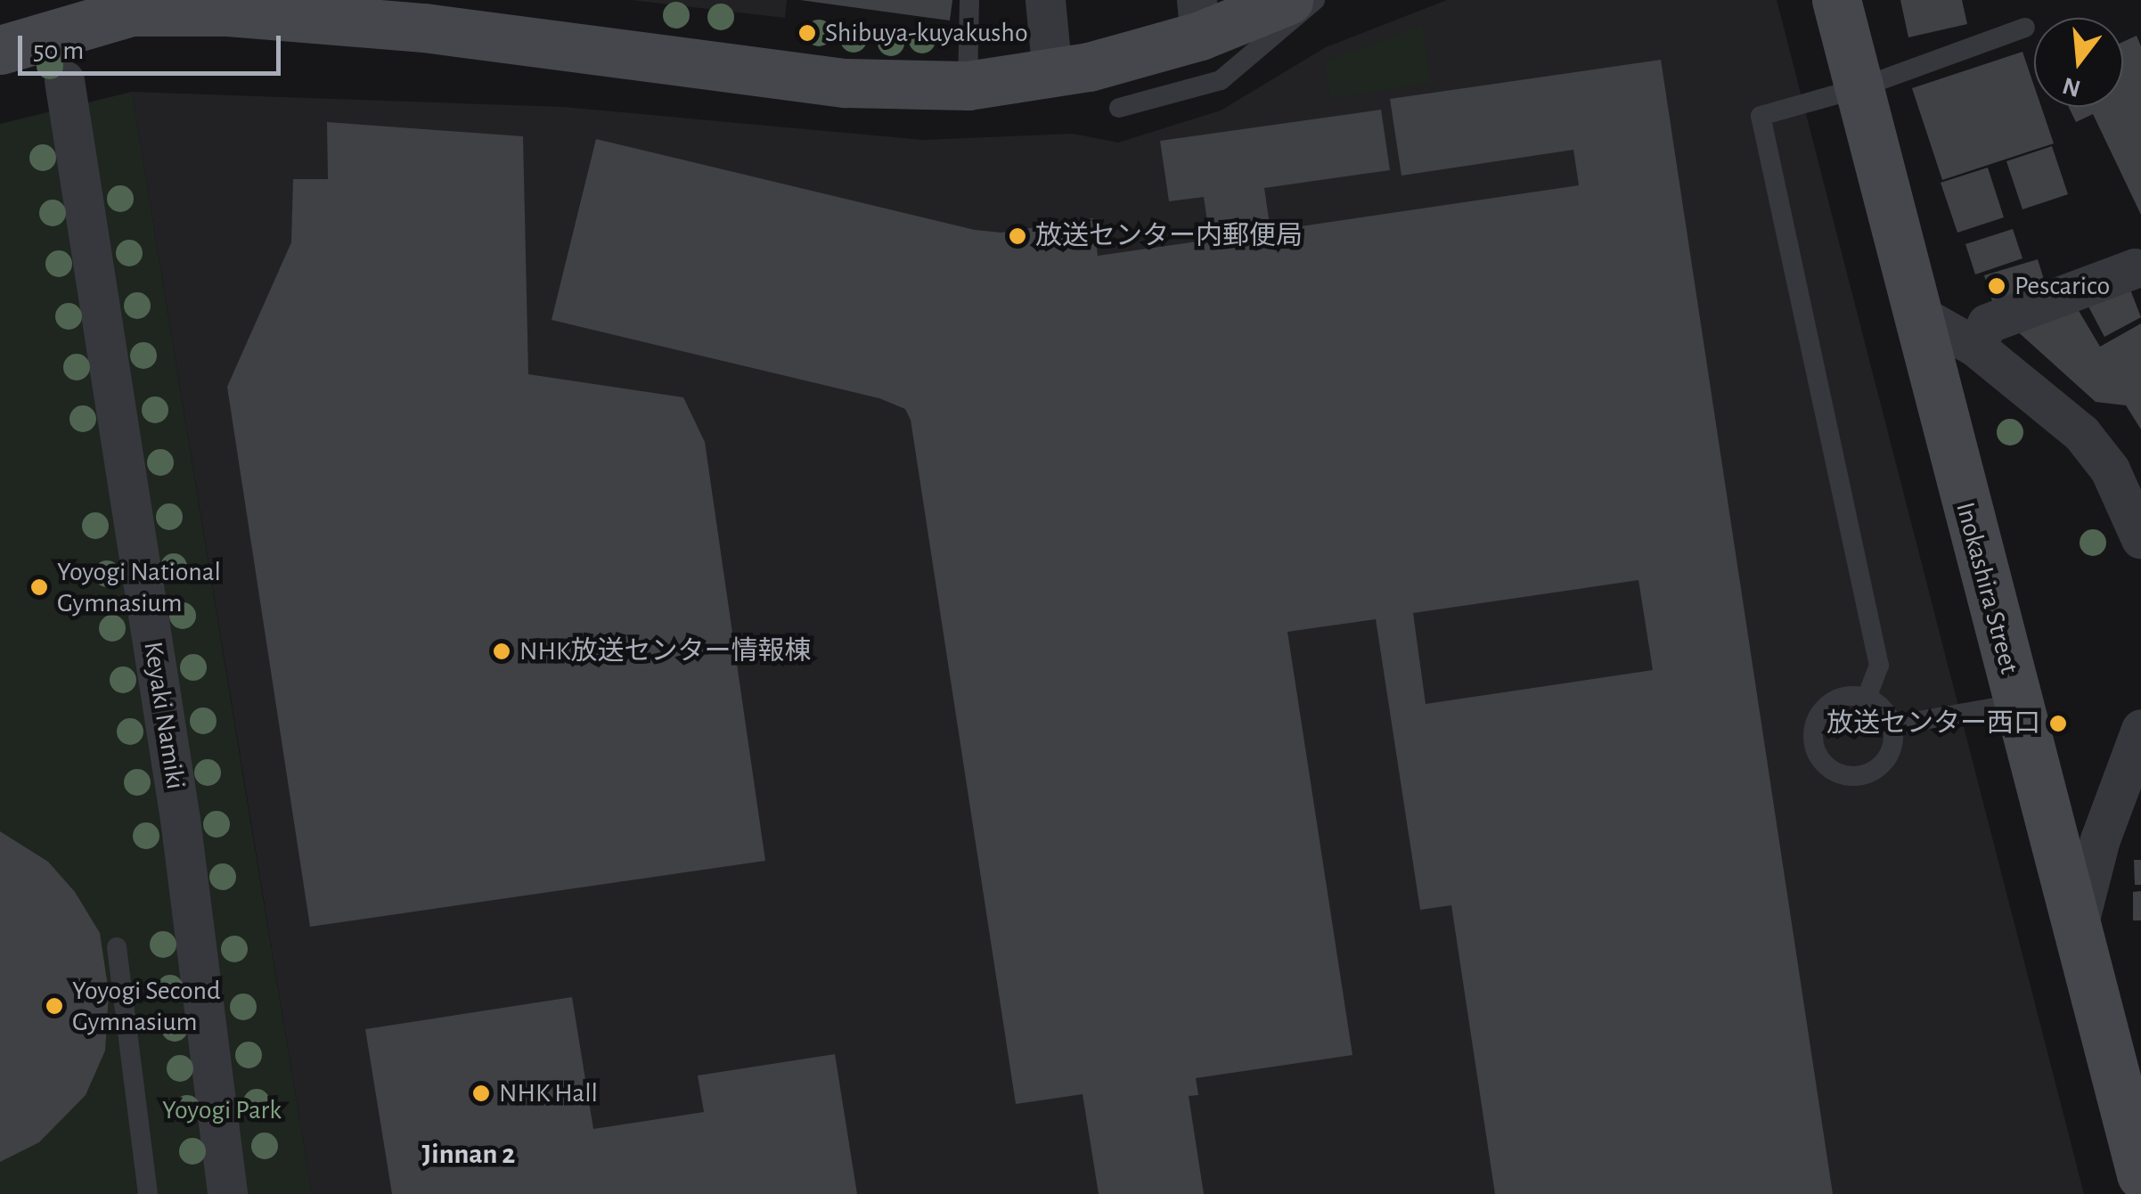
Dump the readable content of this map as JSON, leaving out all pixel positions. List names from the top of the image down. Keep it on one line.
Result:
{"streets":{"street":["Inokashira Street","Keyaki Namiki"]},"districts":["Jinnan 2"],"parks":["Yoyogi Park"],"places":["Shibuya-kuyakusho","放送センター内郵便局","Pescarico","Yoyogi National Gymnasium","NHK放送センター情報棟","放送センター西口","Yoyogi Second Gymnasium","NHK Hall"],"scale_bar":"50 m","north":"bottom"}
